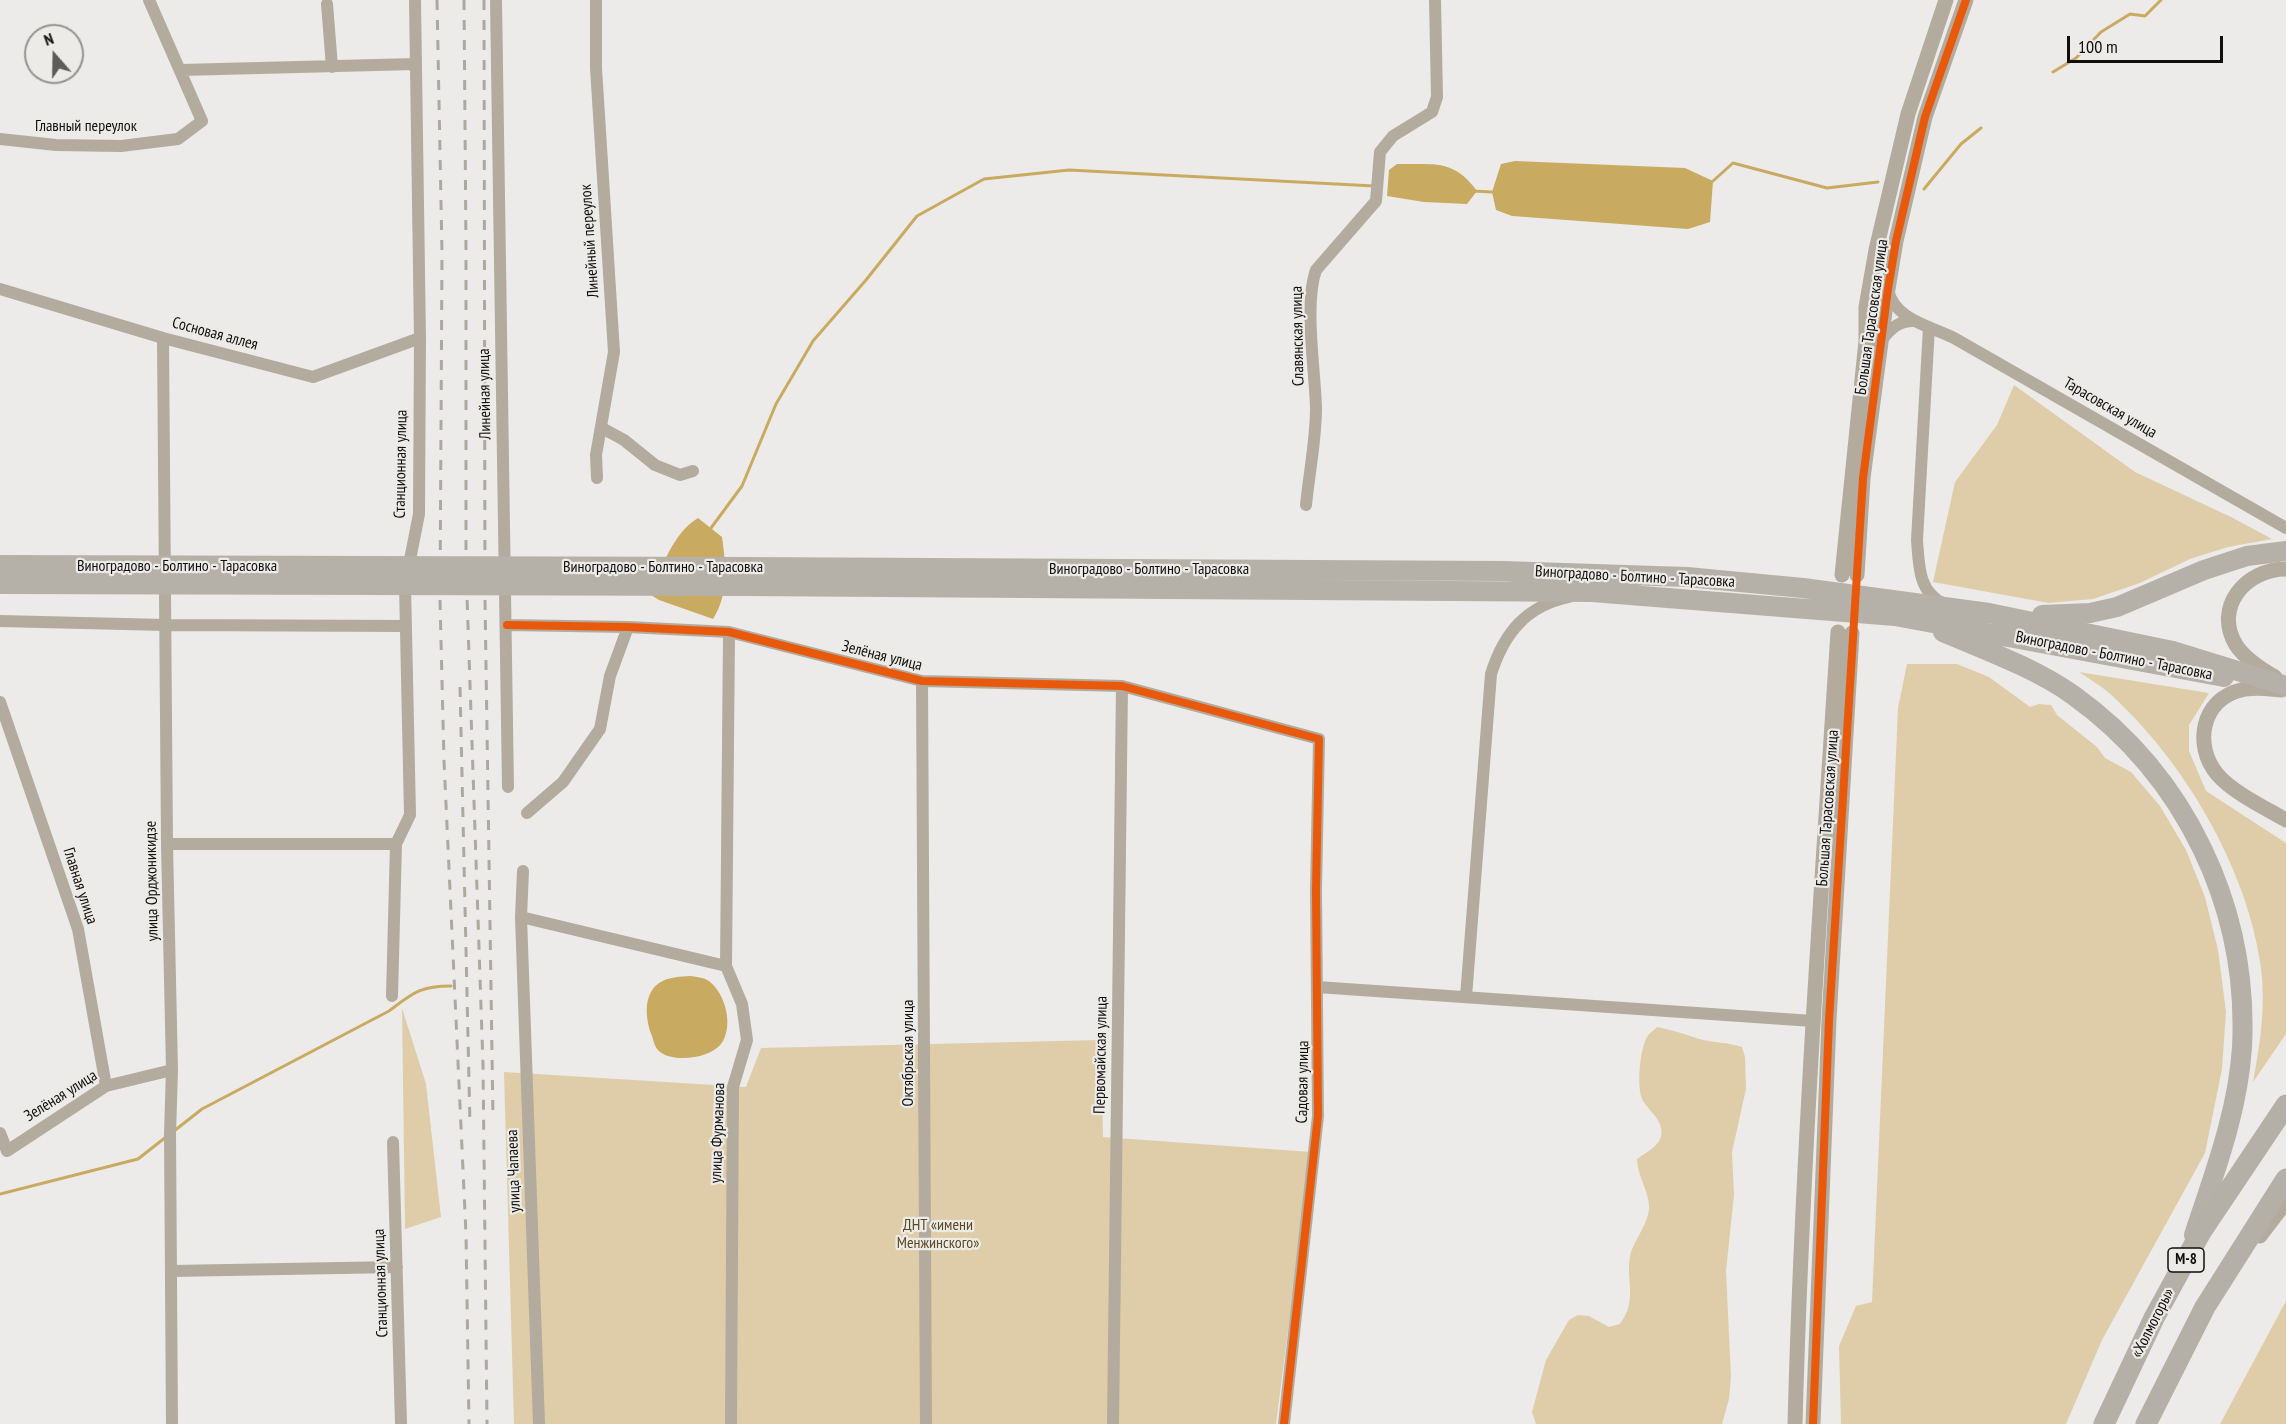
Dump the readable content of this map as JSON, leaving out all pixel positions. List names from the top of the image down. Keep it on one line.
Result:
{"streets":{"highway":["М-8","«Холмогоры»"],"main road":["Виноградово - Болтино - Тарасовка"],"street":["Главный переулок","Линейный переулок","Большая Тарасовская улица","Сосновая аллея","Славянская улица","Линейная улица","Тарасовская улица","Станционная улица","Зелёная улица","улица Орджоникидзе","Главная улица","Октябрьская улица","Первомайская улица","Садовая улица","улица Фурманова","улица Чапаева"]},"crossings":[["Большая Тарасовская улица","Тарасовская улица"],["Сосновая аллея","Станционная улица"],["Сосновая аллея","улица Орджоникидзе"],["Линейная улица","Зелёная улица"],["Зелёная улица","улица Орджоникидзе"],["Зелёная улица","Главная улица"],["Зелёная улица","Октябрьская улица"],["Зелёная улица","Первомайская улица"],["Зелёная улица","Садовая улица"],["Зелёная улица","улица Фурманова"]],"parks":["ДНТ «имени Менжинского»"],"scale_bar":"100 m","north":"top"}
